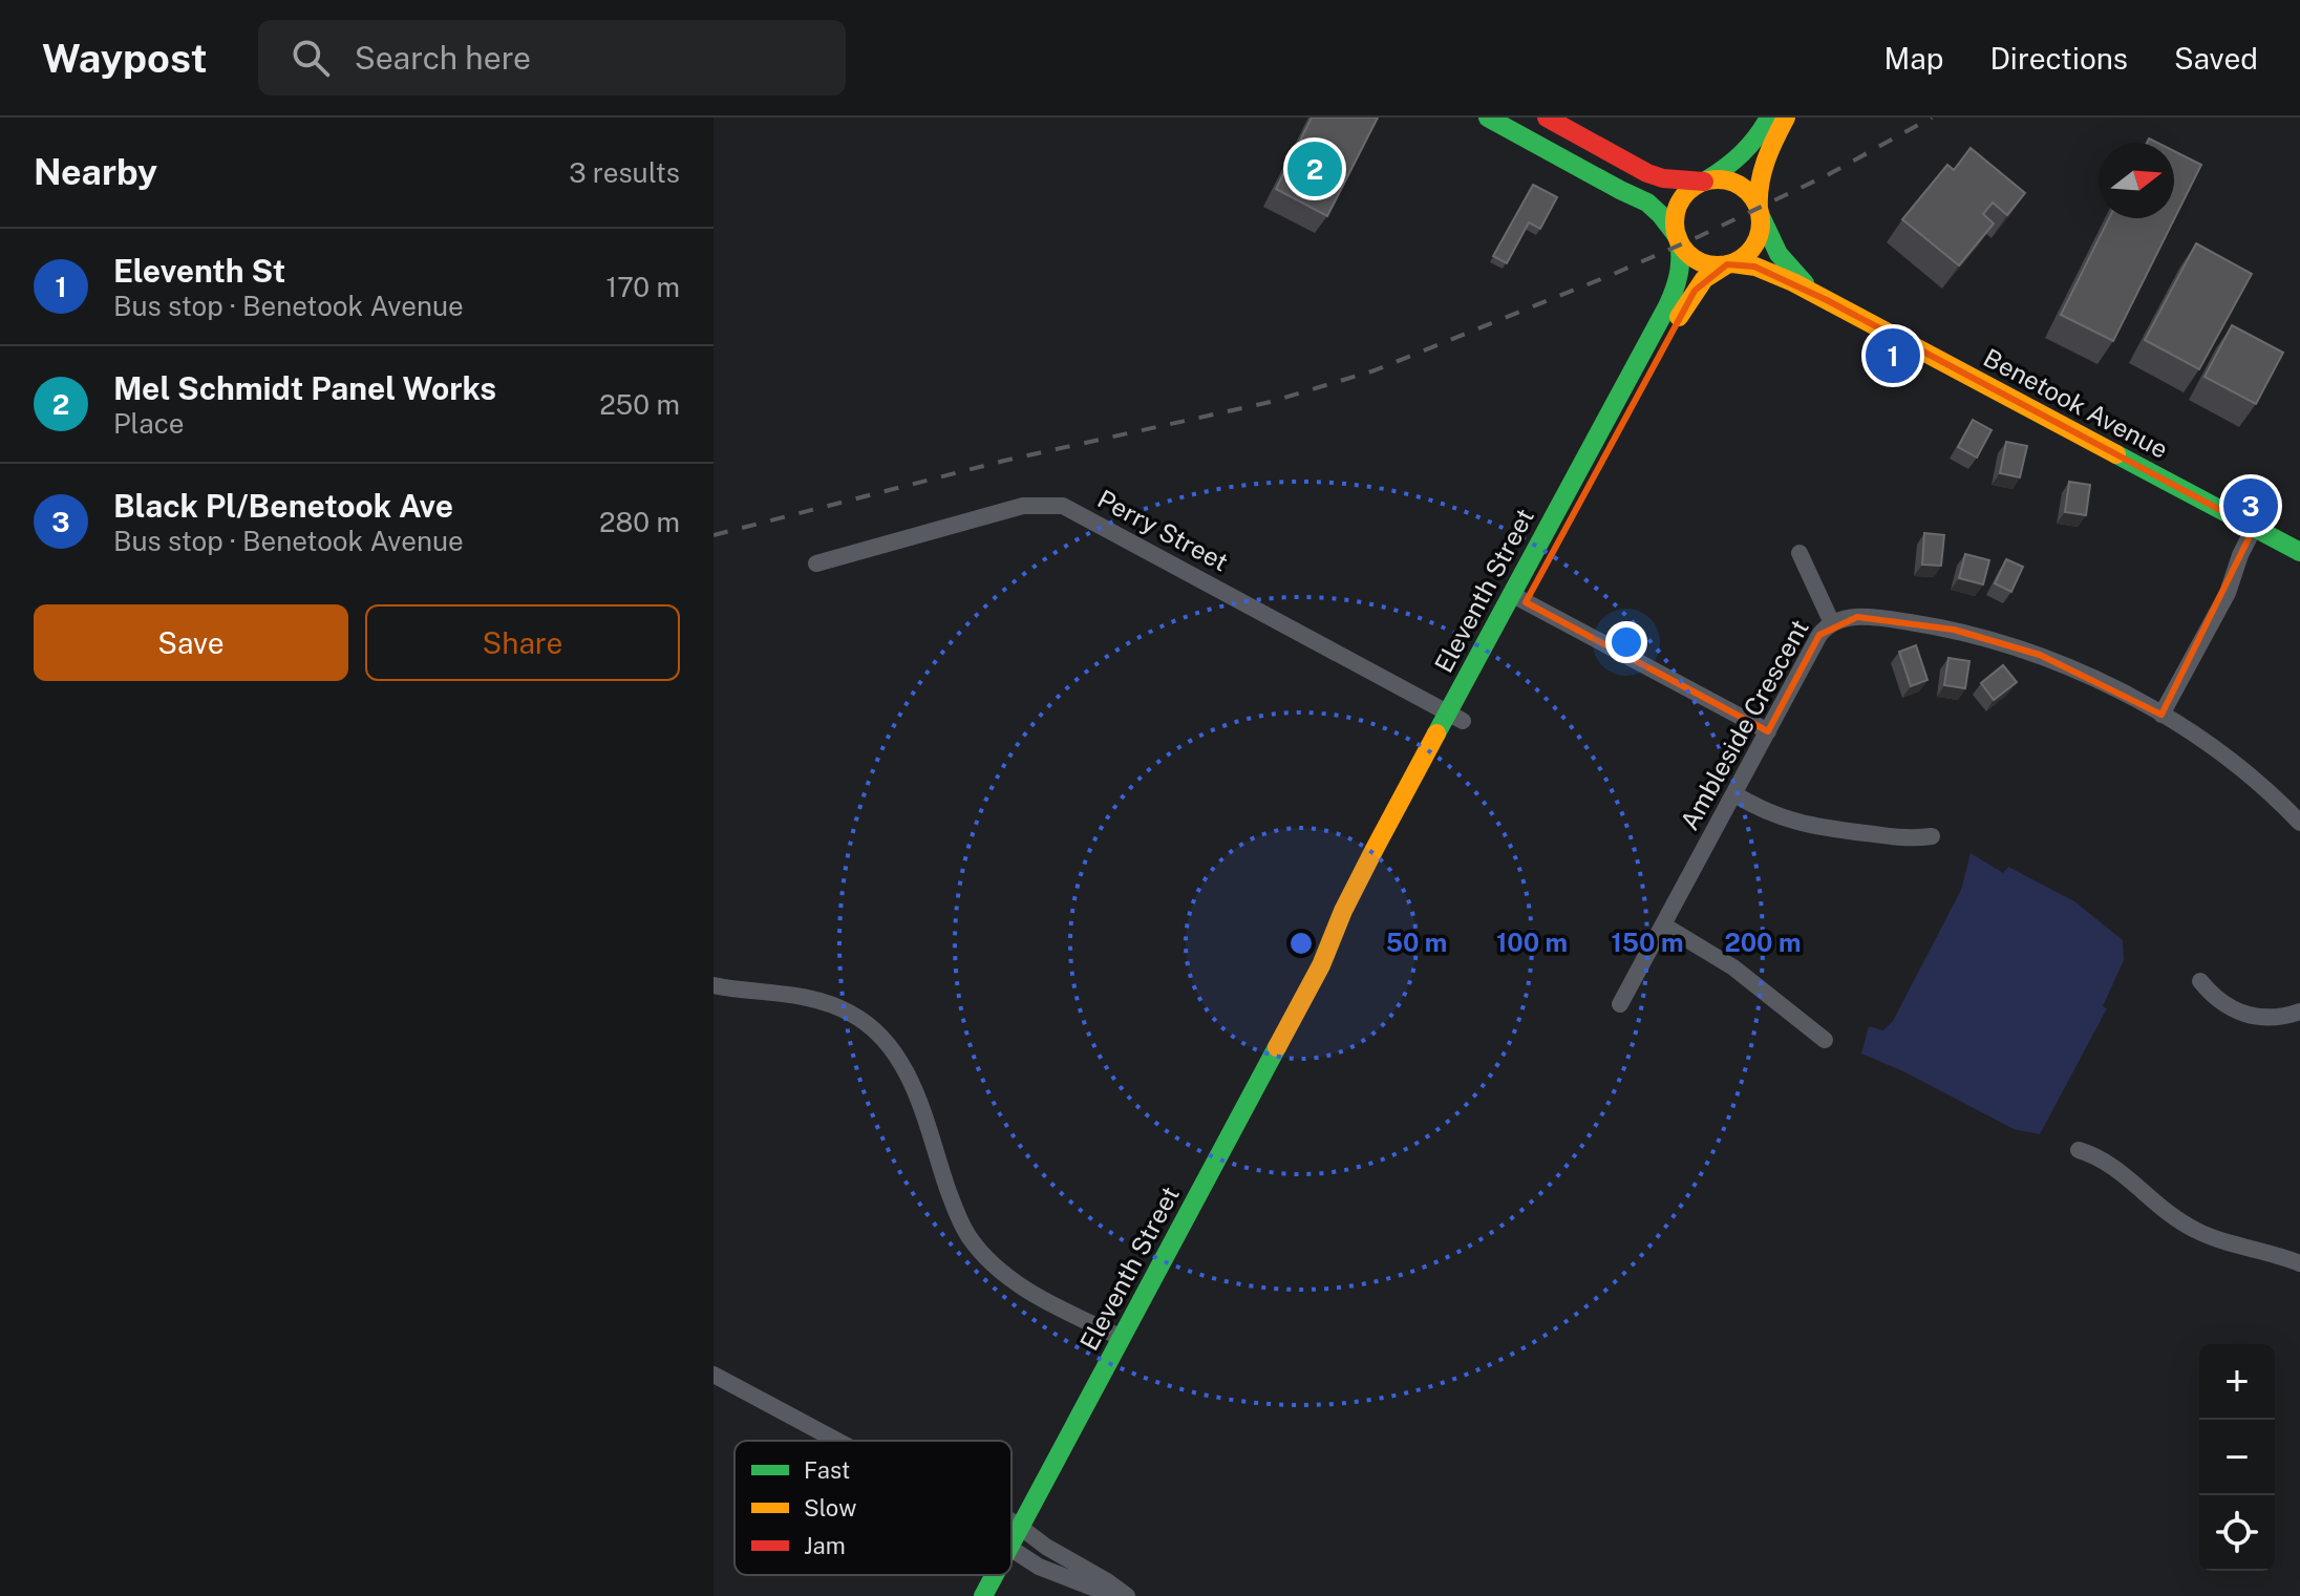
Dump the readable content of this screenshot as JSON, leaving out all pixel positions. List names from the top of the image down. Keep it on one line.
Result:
{"streets":{"street":["Benetook Avenue","Perry Street","Eleventh Street","Ambleside Crescent"]},"crossings":[["Benetook Avenue","Eleventh Street"],["Perry Street","Eleventh Street"]],"legend":["Fast","Slow","Jam"],"north":"right","page":{"header":"Waypost","search":"Search here","nav":["Map","Directions","Saved"],"heading":["Nearby","3 results"],"pins":["2","1","3"],"list":[{"mark":"1","name":"Eleventh St","note":"Bus stop · Benetook Avenue","value":"170 m"},{"mark":"2","name":"Mel Schmidt Panel Works","note":"Place","value":"250 m"},{"mark":"3","name":"Black Pl/Benetook Ave","note":"Bus stop · Benetook Avenue","value":"280 m"}],"buttons":["Save","Share"],"map_buttons":["+","−"]},"rings":["50 m","100 m","150 m","200 m"]}
